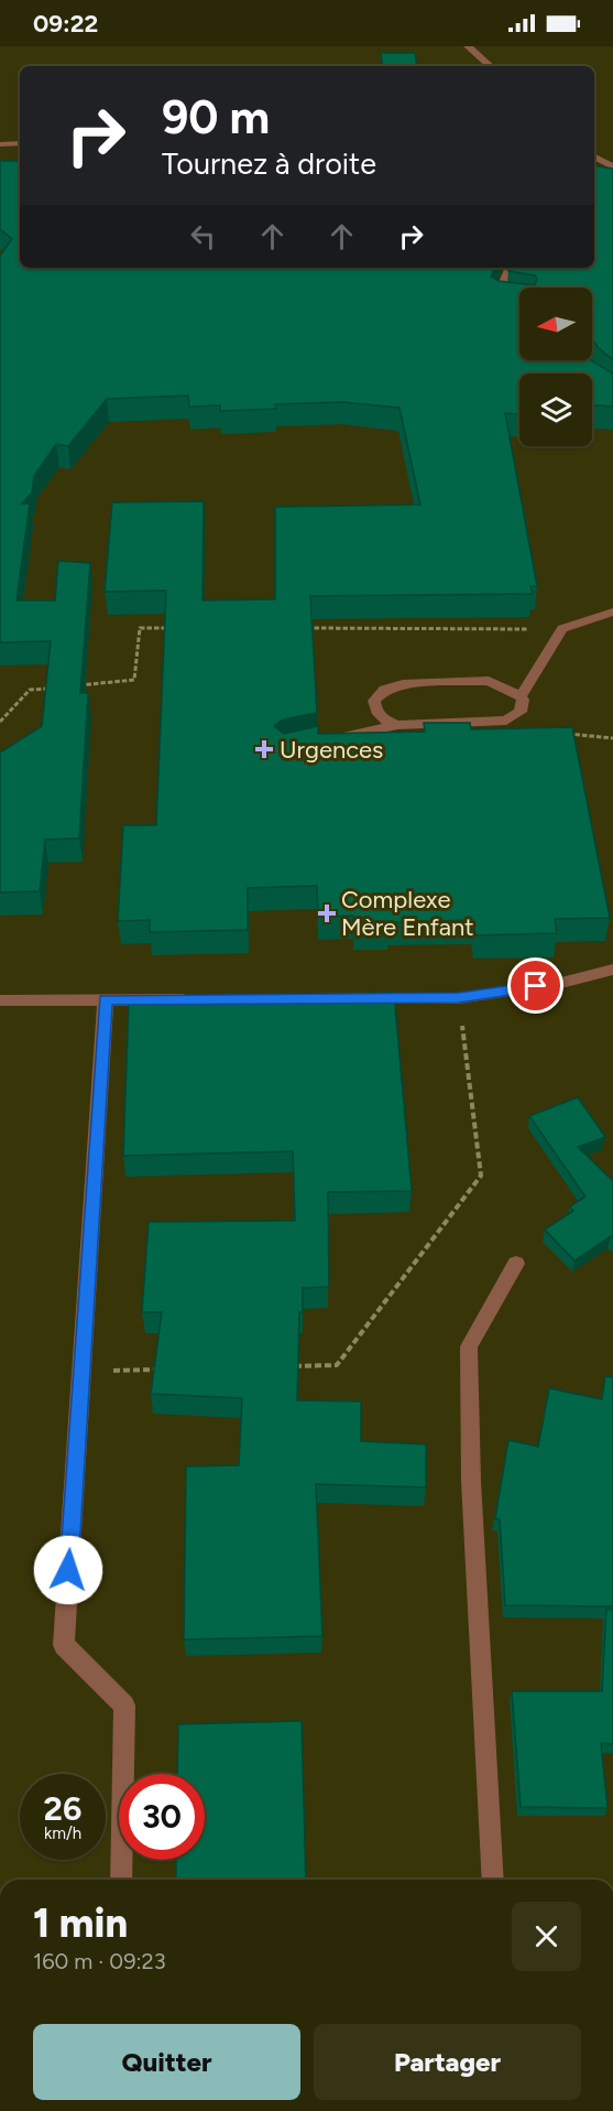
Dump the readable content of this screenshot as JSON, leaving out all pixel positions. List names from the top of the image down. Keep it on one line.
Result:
{"places":{"health":["Urgences","Complexe Mère Enfant"]},"north":"left","page":{"status":"09:22","turn":["90 m","Tournez à droite"],"speed":"26 km/h","limit":"30","heading":["1 min","160 m · 09:23"],"buttons":["Quitter","Partager"]}}
